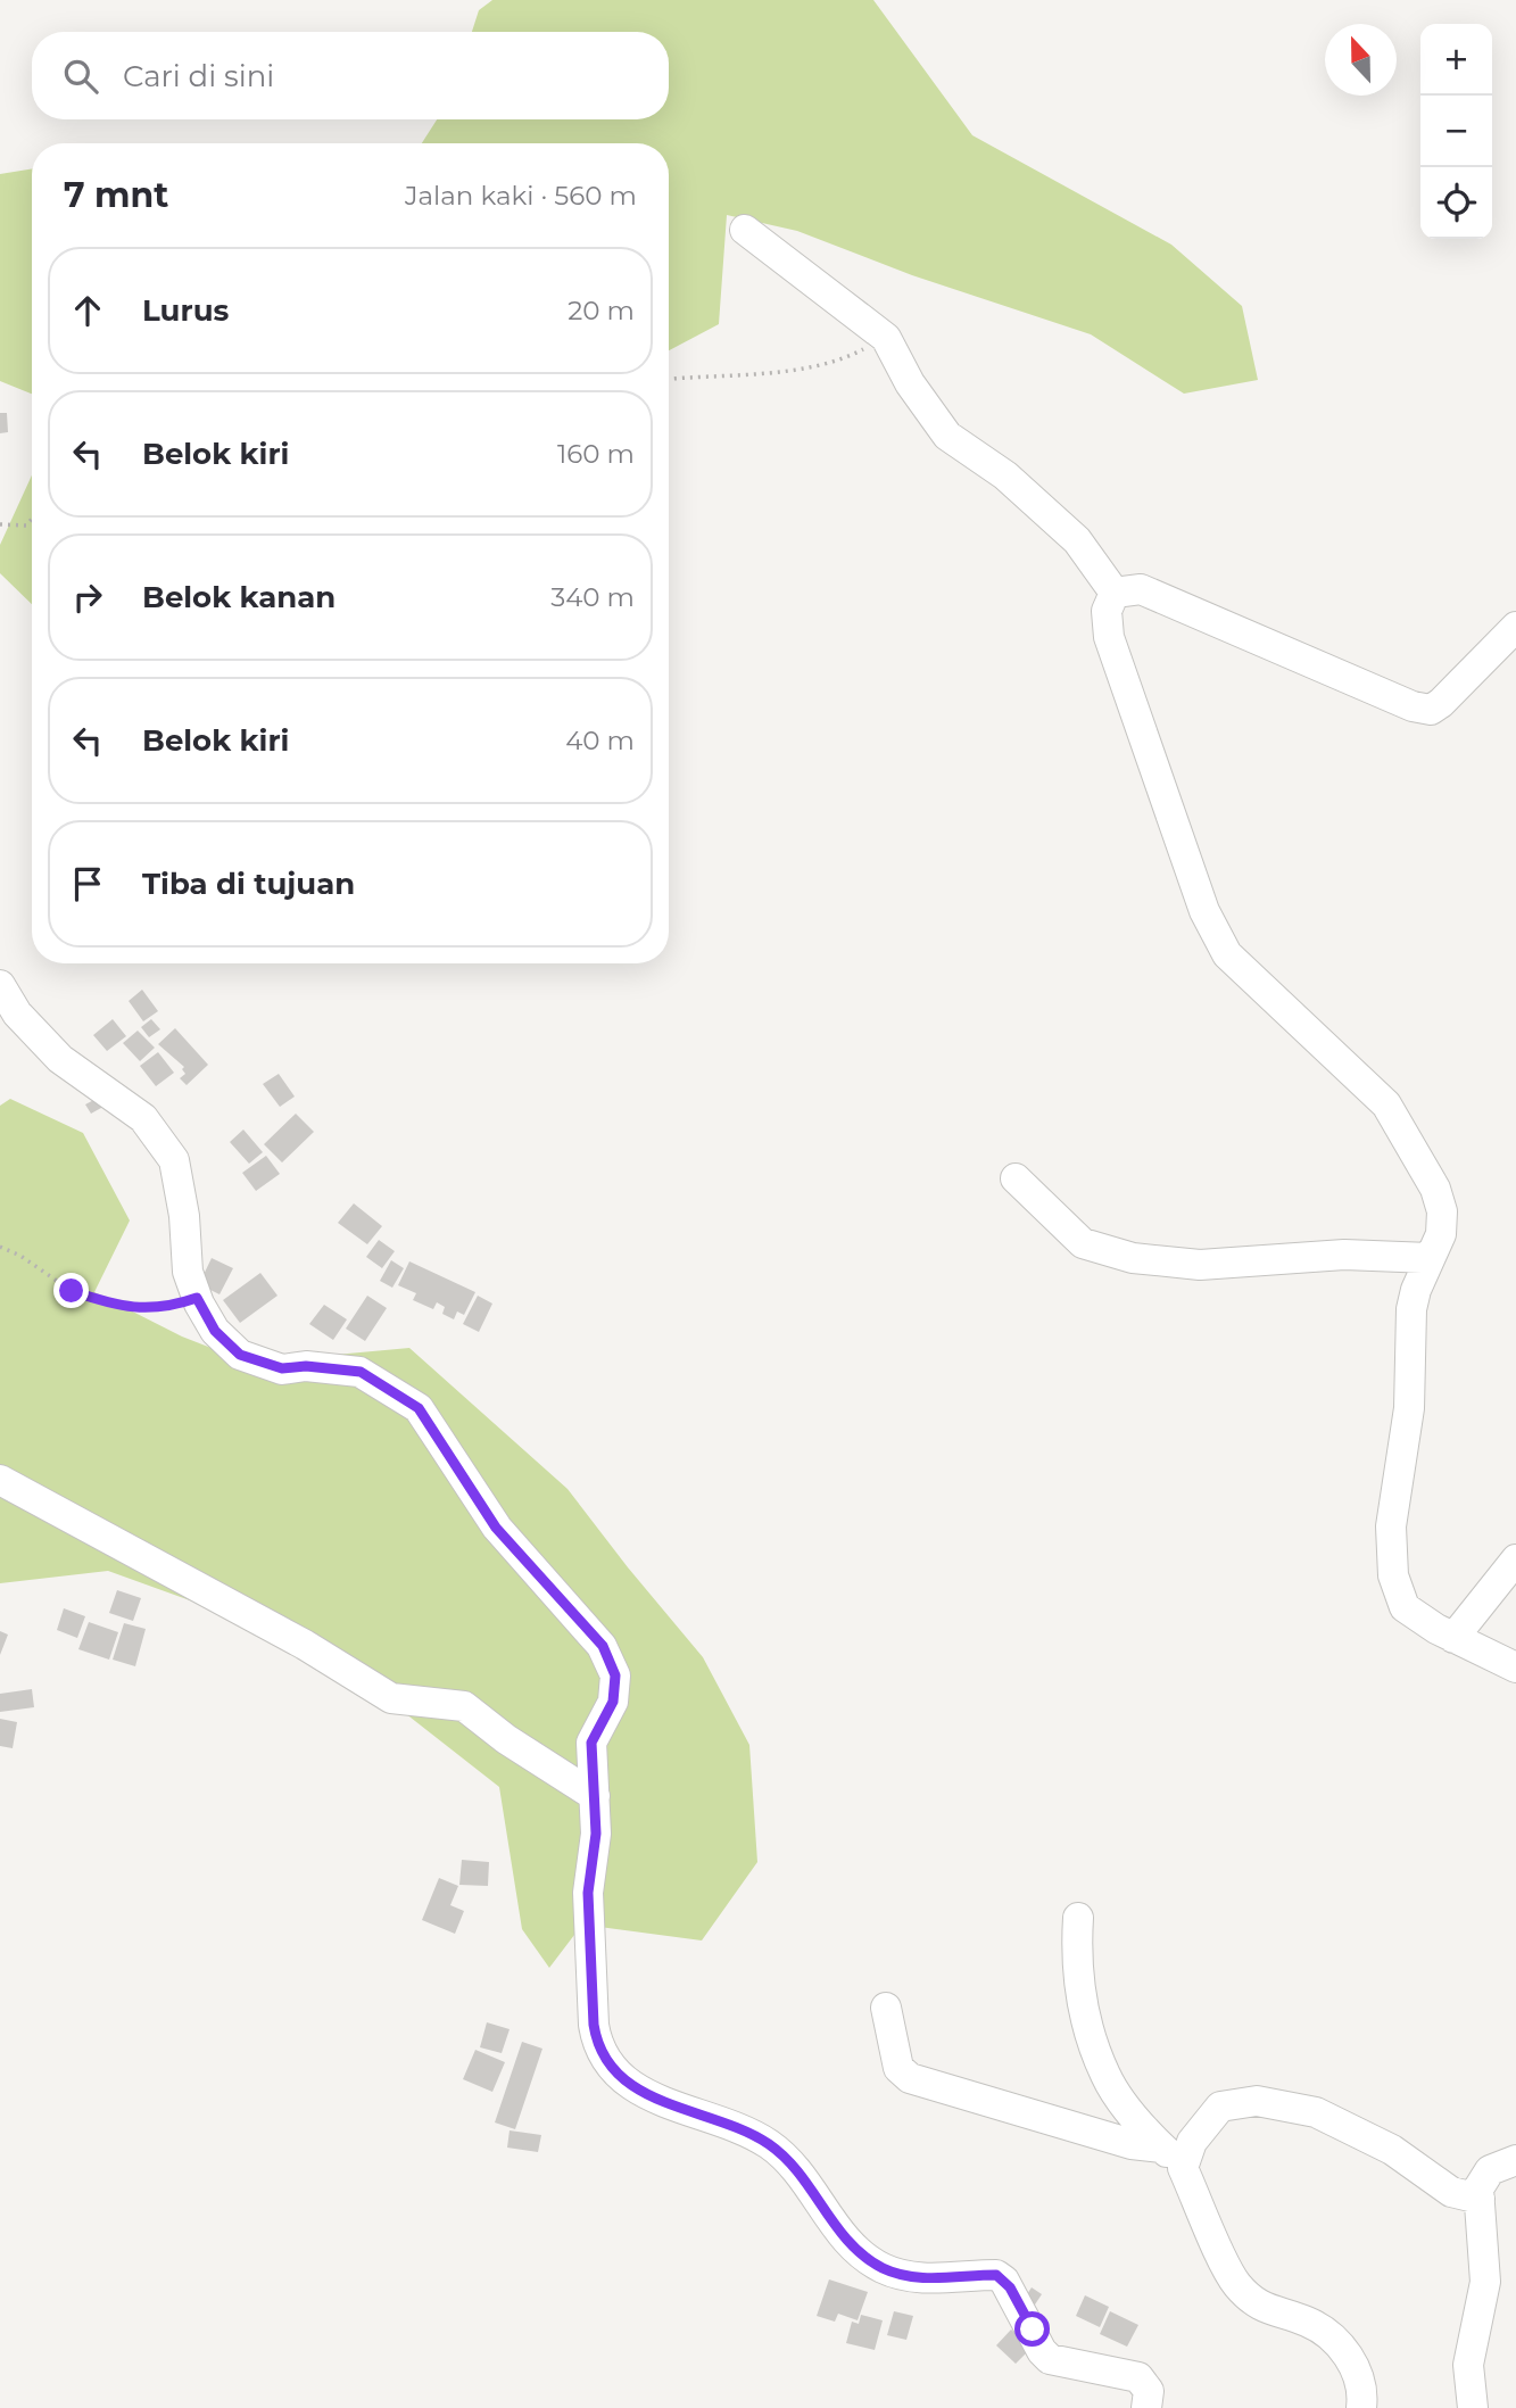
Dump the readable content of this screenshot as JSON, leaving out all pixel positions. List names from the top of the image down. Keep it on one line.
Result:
{"north":"top","page":{"map_buttons":["+","−"],"search":"Cari di sini","heading":["7 mnt","Jalan kaki · 560 m"],"list":[["Lurus","20 m"],["Belok kiri","160 m"],["Belok kanan","340 m"],["Belok kiri","40 m"],"Tiba di tujuan"]}}
